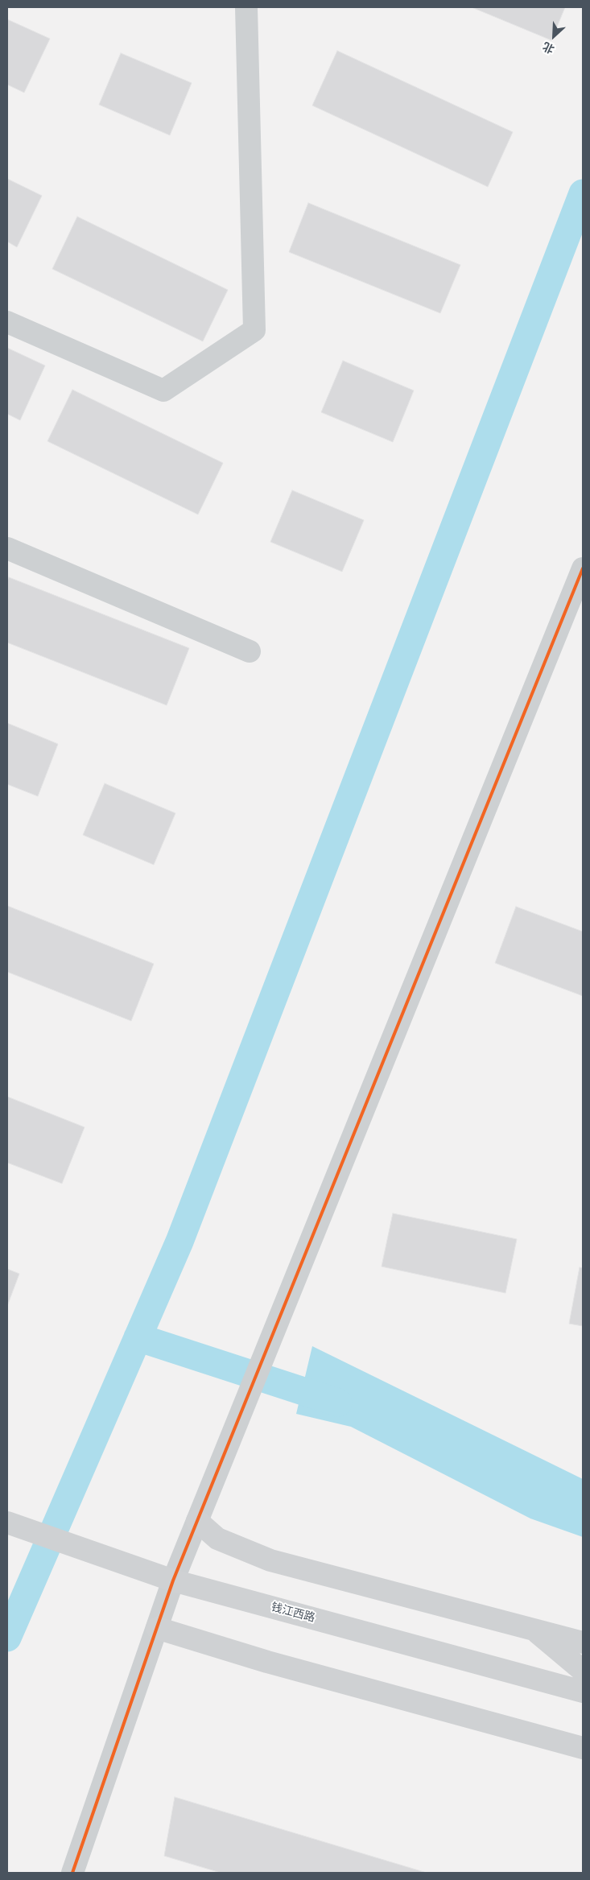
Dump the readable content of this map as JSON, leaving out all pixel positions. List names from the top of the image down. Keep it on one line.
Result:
{"streets":{"main road":["钱江西路"]},"north":"bottom left"}
